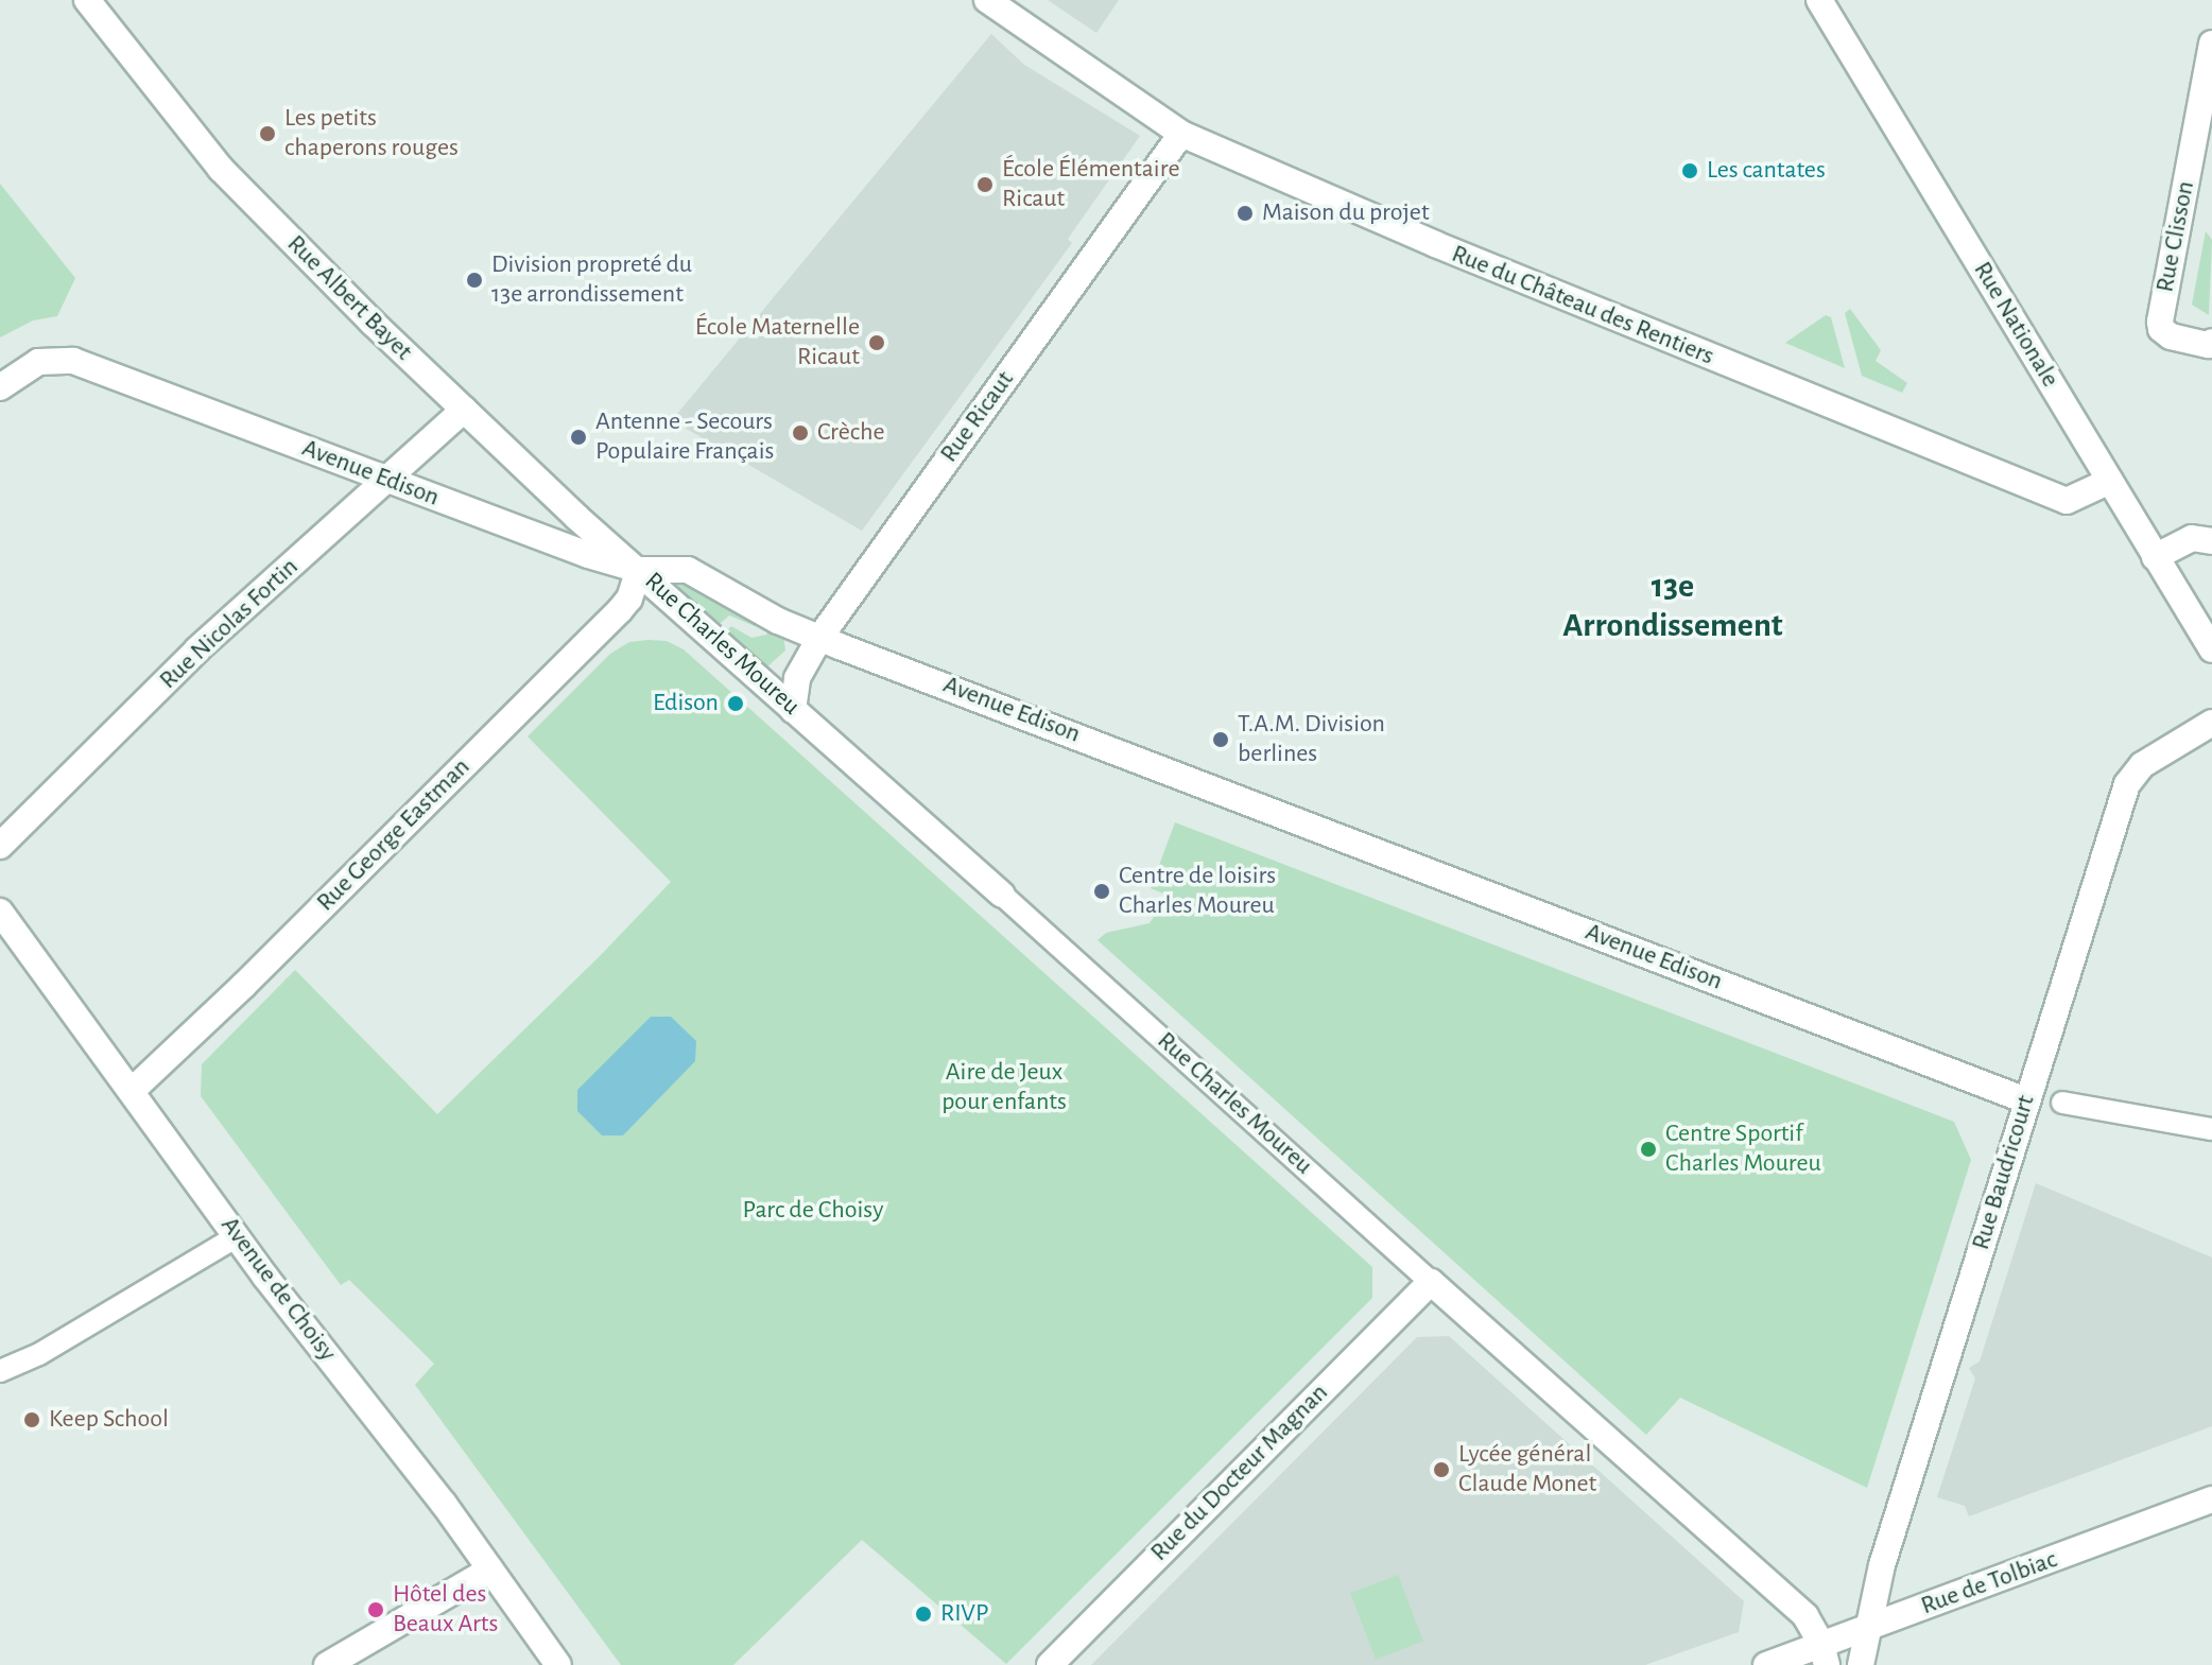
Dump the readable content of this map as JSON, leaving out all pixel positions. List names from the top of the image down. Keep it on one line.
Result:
{"streets":{"street":["Rue Clisson","Rue Albert Bayet","Rue du Château des Rentiers","Rue Nationale","Rue Ricaut","Avenue Edison","Rue Nicolas Fortin","Rue Charles Moureu","Rue George Eastman","Rue Baudricourt","Avenue de Choisy","Rue du Docteur Magnan","Rue de Tolbiac"]},"crossings":[["Rue Albert Bayet","Avenue Edison"],["Rue Albert Bayet","Rue Nicolas Fortin"],["Rue Albert Bayet","Rue Charles Moureu"],["Rue Albert Bayet","Rue George Eastman"],["Rue du Château des Rentiers","Rue Nationale"],["Rue du Château des Rentiers","Rue Ricaut"],["Rue Ricaut","Avenue Edison"],["Rue Ricaut","Rue Charles Moureu"],["Avenue Edison","Rue Nicolas Fortin"],["Avenue Edison","Rue Charles Moureu"],["Avenue Edison","Rue George Eastman"],["Avenue Edison","Rue Baudricourt"],["Rue Charles Moureu","Rue George Eastman"],["Rue Charles Moureu","Rue du Docteur Magnan"],["Rue Charles Moureu","Rue de Tolbiac"],["Rue George Eastman","Avenue de Choisy"],["Rue Baudricourt","Rue de Tolbiac"]],"districts":["13e Arrondissement"],"parks":["Aire de Jeux pour enfants","Parc de Choisy"],"places":["Les petits chaperons rouges","Les cantates","École Élémentaire Ricaut","Maison du projet","Division propreté du 13e arrondissement","École Maternelle Ricaut","Crèche","Antenne - Secours Populaire Français","Edison","T.A.M. Division berlines","Centre de loisirs Charles Moureu","Centre Sportif Charles Moureu","Keep School","Lycée général Claude Monet","Hôtel des Beaux Arts","RIVP"]}
